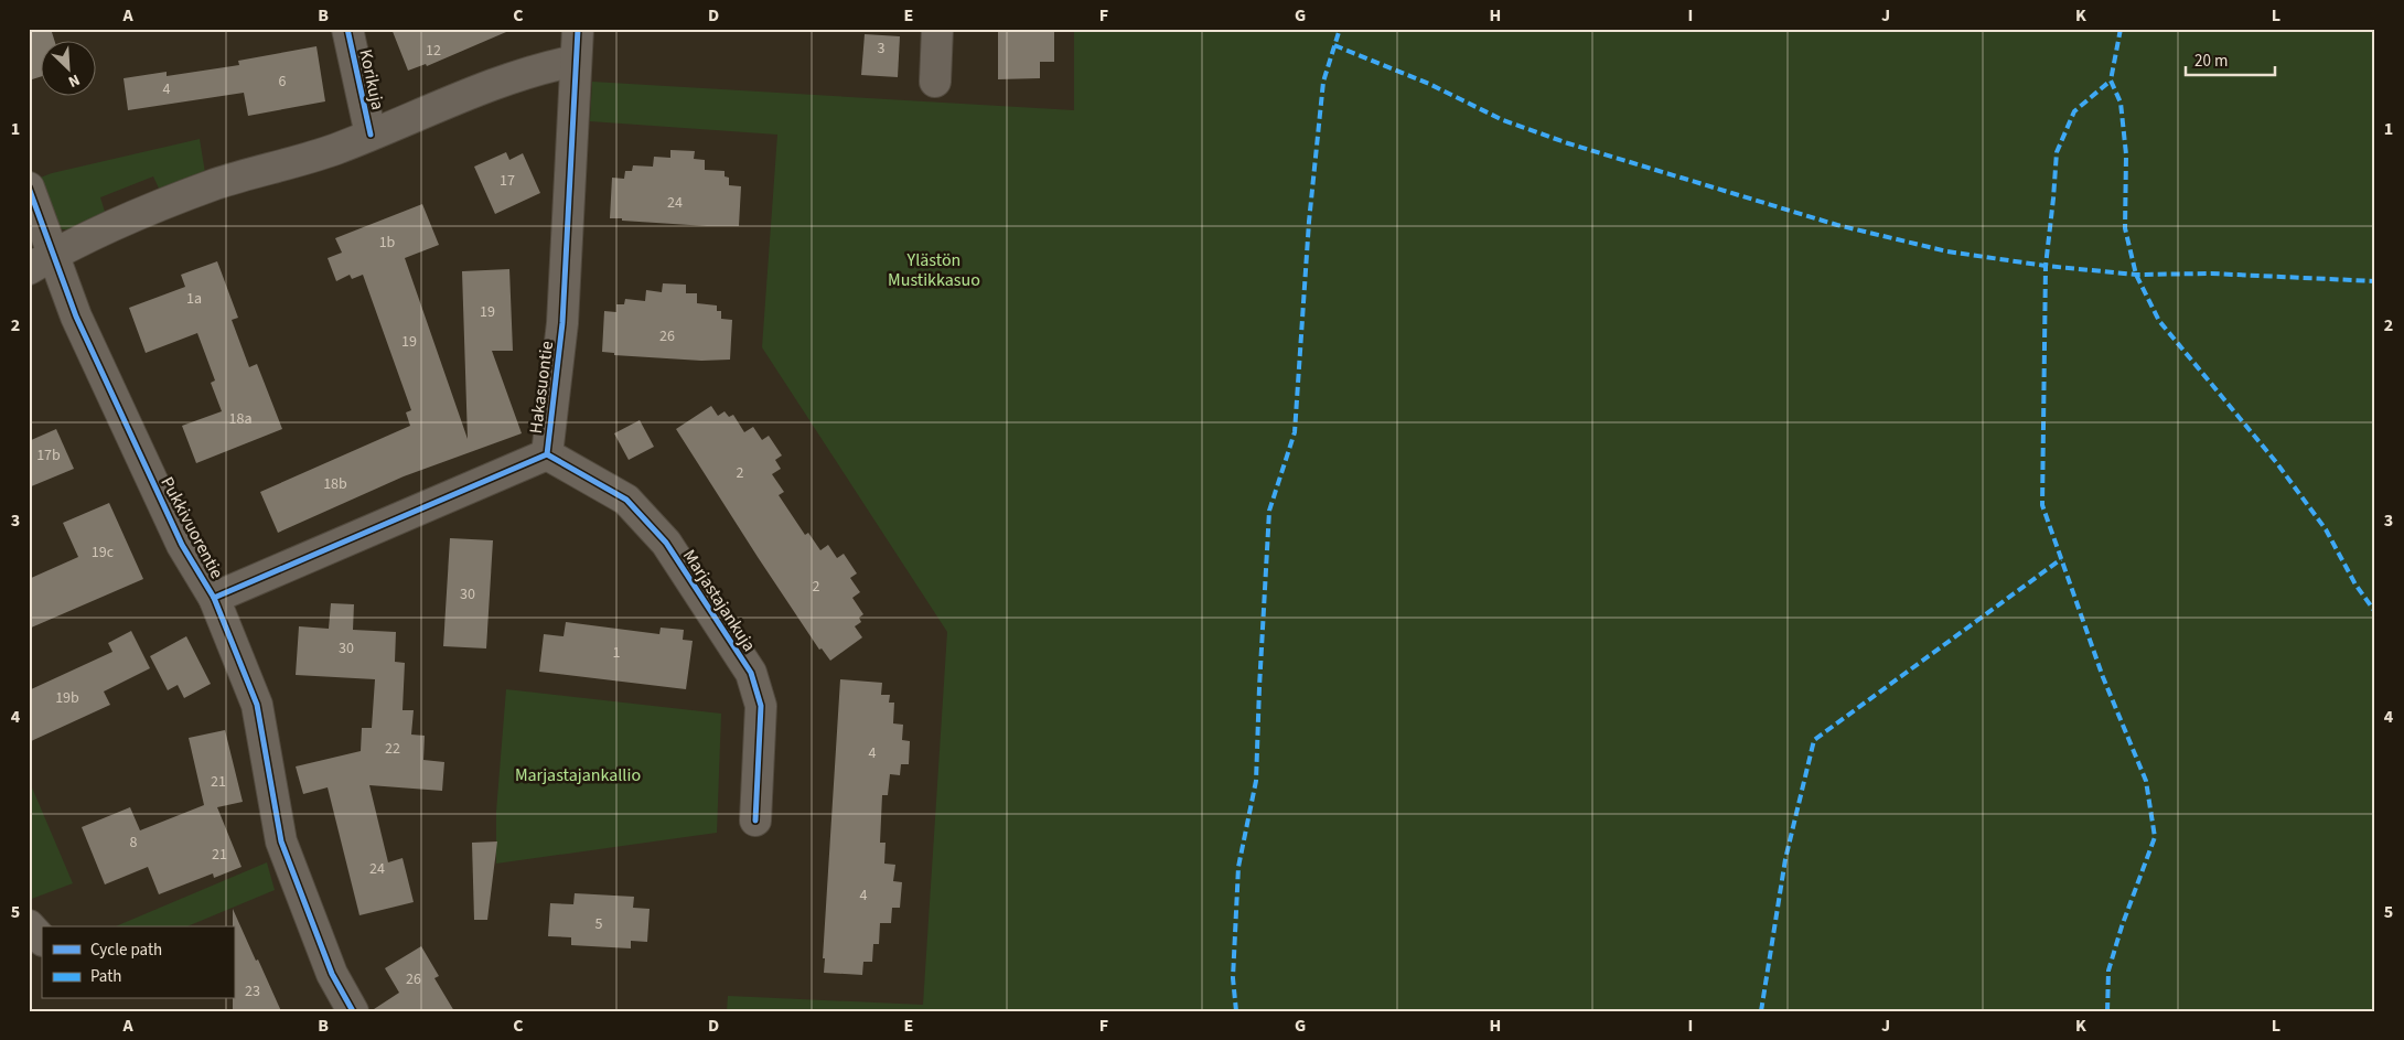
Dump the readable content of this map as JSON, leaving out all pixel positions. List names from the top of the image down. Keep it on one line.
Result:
{"streets":{"street":["Korikuja","Hakasuontie","Pukkivuorentie","Marjastajankuja"]},"crossings":[["Korikuja","Hakasuontie"],["Korikuja","Pukkivuorentie"],["Hakasuontie","Pukkivuorentie"],["Hakasuontie","Marjastajankuja"]],"parks":["Ylästön Mustikkasuo","Marjastajankallio"],"house_numbers":["3","12","6","4","17","24","1b","1a","19","26","19","18a","17b","2","18b","19c","2","30","30","1","19b","22","4","21","8","21","24","4","5","26","23"],"legend":["Cycle path","Path"],"scale_bar":"20 m","north":"bottom right","grid":{"columns":["A","B","C","D","E","F","G","H","I","J","K","L"],"rows":["1","2","3","4","5"]}}
